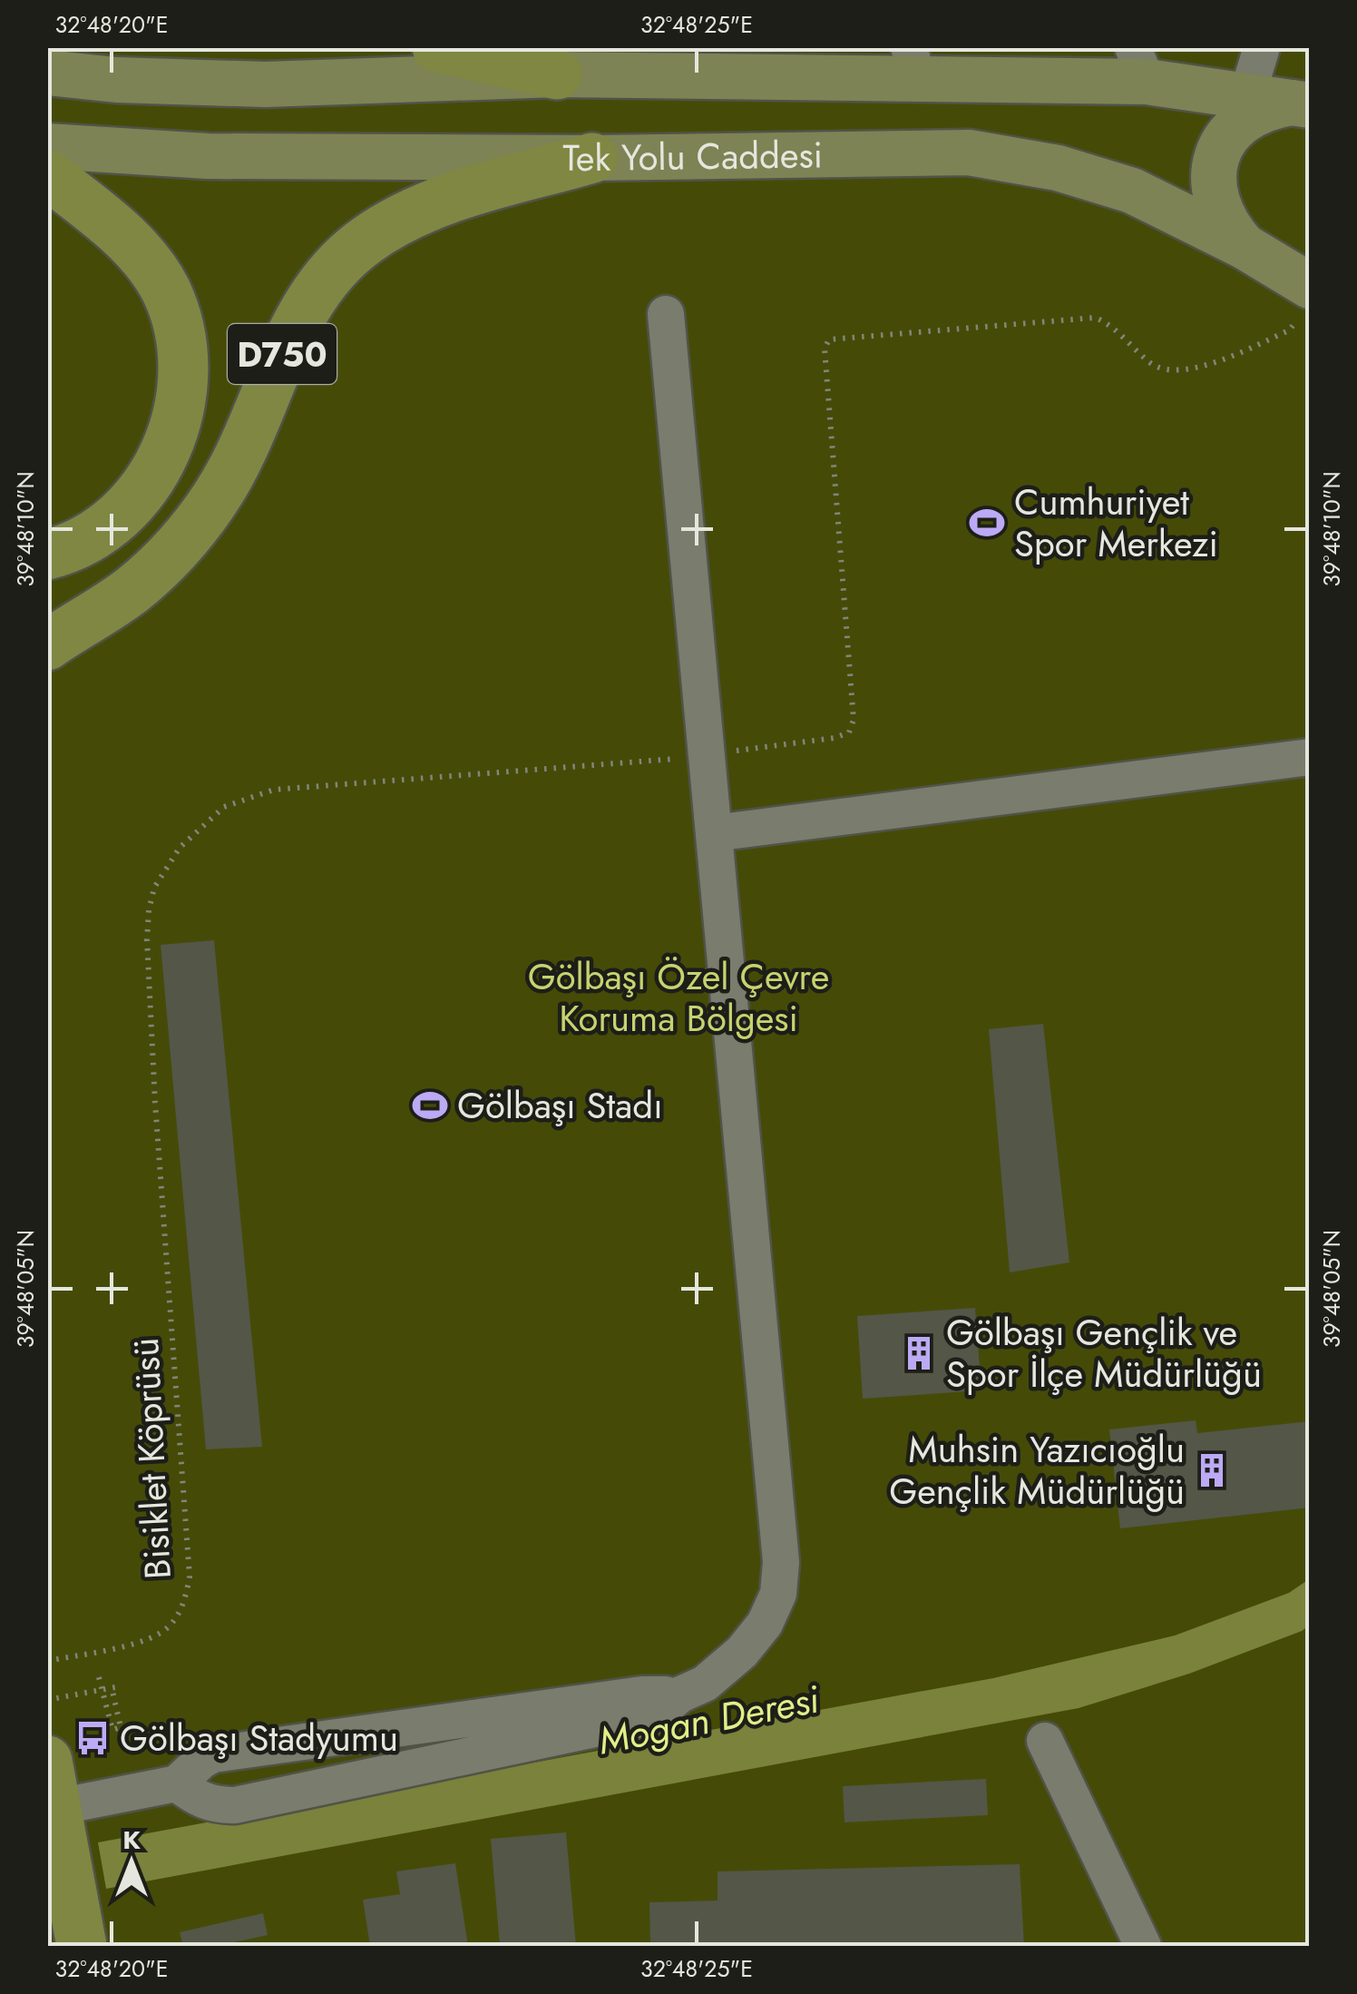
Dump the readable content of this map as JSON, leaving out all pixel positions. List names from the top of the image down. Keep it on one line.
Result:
{"streets":{"highway":["D750"],"main road":["Tek Yolu Caddesi"],"path":["Bisiklet Köprüsü"]},"crossings":[["Tek Yolu Caddesi","D750"]],"water":["Mogan Deresi"],"parks":["Gölbaşı Özel Çevre Koruma Bölgesi"],"places":{"sports":["Cumhuriyet Spor Merkezi","Gölbaşı Stadı"],"building":["Gölbaşı Gençlik ve Spor İlçe Müdürlüğü","Muhsin Yazıcıoğlu Gençlik Müdürlüğü"],"bus stop":["Gölbaşı Stadyumu"]},"north":"top","coordinates":["32°48'20\"E","32°48'25\"E","39°48'10\"N","39°48'05\"N"]}
